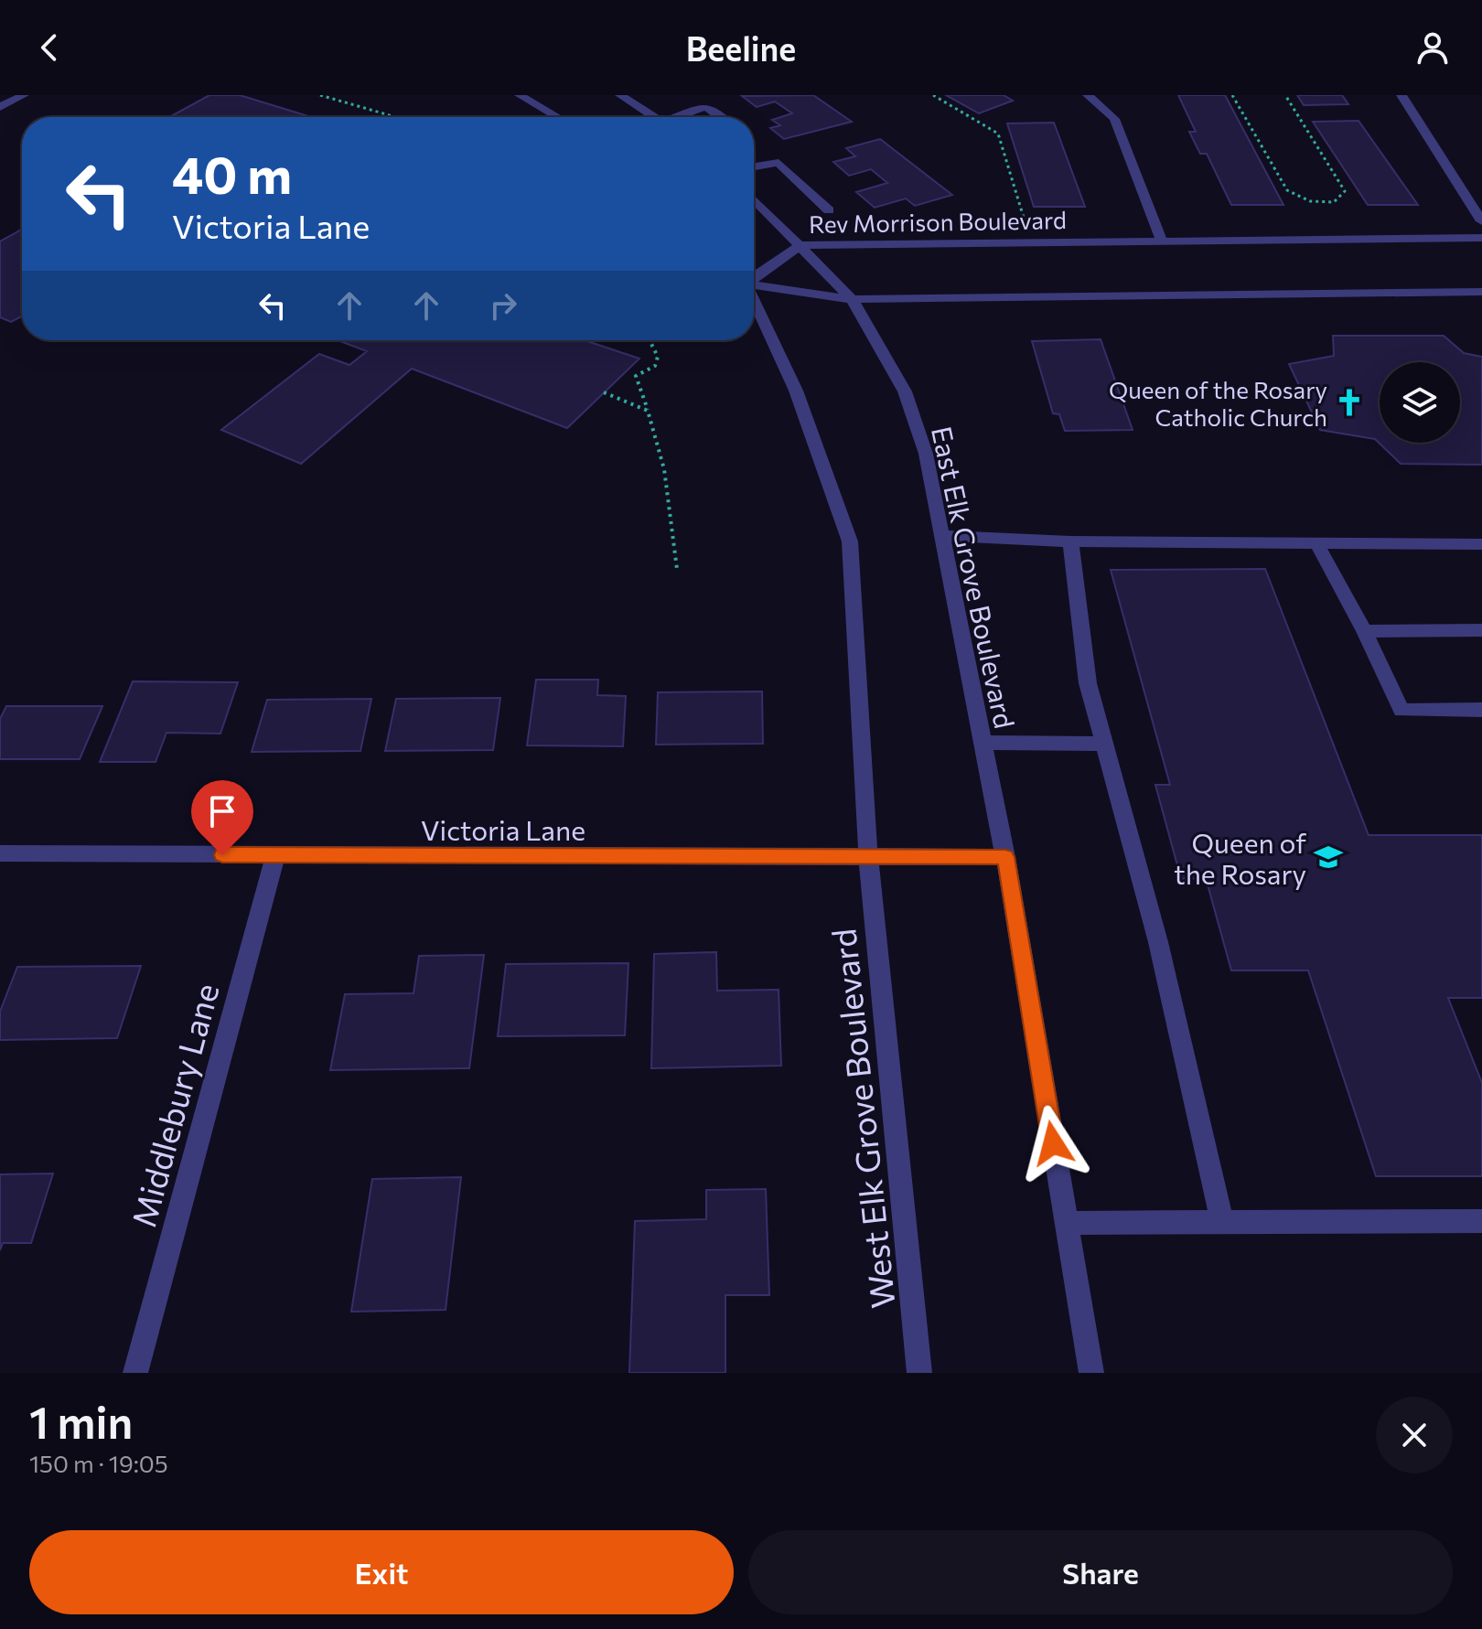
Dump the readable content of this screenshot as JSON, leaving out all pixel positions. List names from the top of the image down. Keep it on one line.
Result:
{"streets":{"street":["Rev Morrison Boulevard","East Elk Grove Boulevard","Victoria Lane","Middlebury Lane","West Elk Grove Boulevard"]},"crossings":[["Rev Morrison Boulevard","East Elk Grove Boulevard"],["East Elk Grove Boulevard","Victoria Lane"],["Victoria Lane","Middlebury Lane"],["Victoria Lane","West Elk Grove Boulevard"]],"places":{"church":["Queen of the Rosary Catholic Church"],"school or university":["Queen of the Rosary"]},"page":{"header":"Beeline","turn":["40 m","Victoria Lane"],"heading":["1 min","150 m · 19:05"],"buttons":["Exit","Share"]}}
